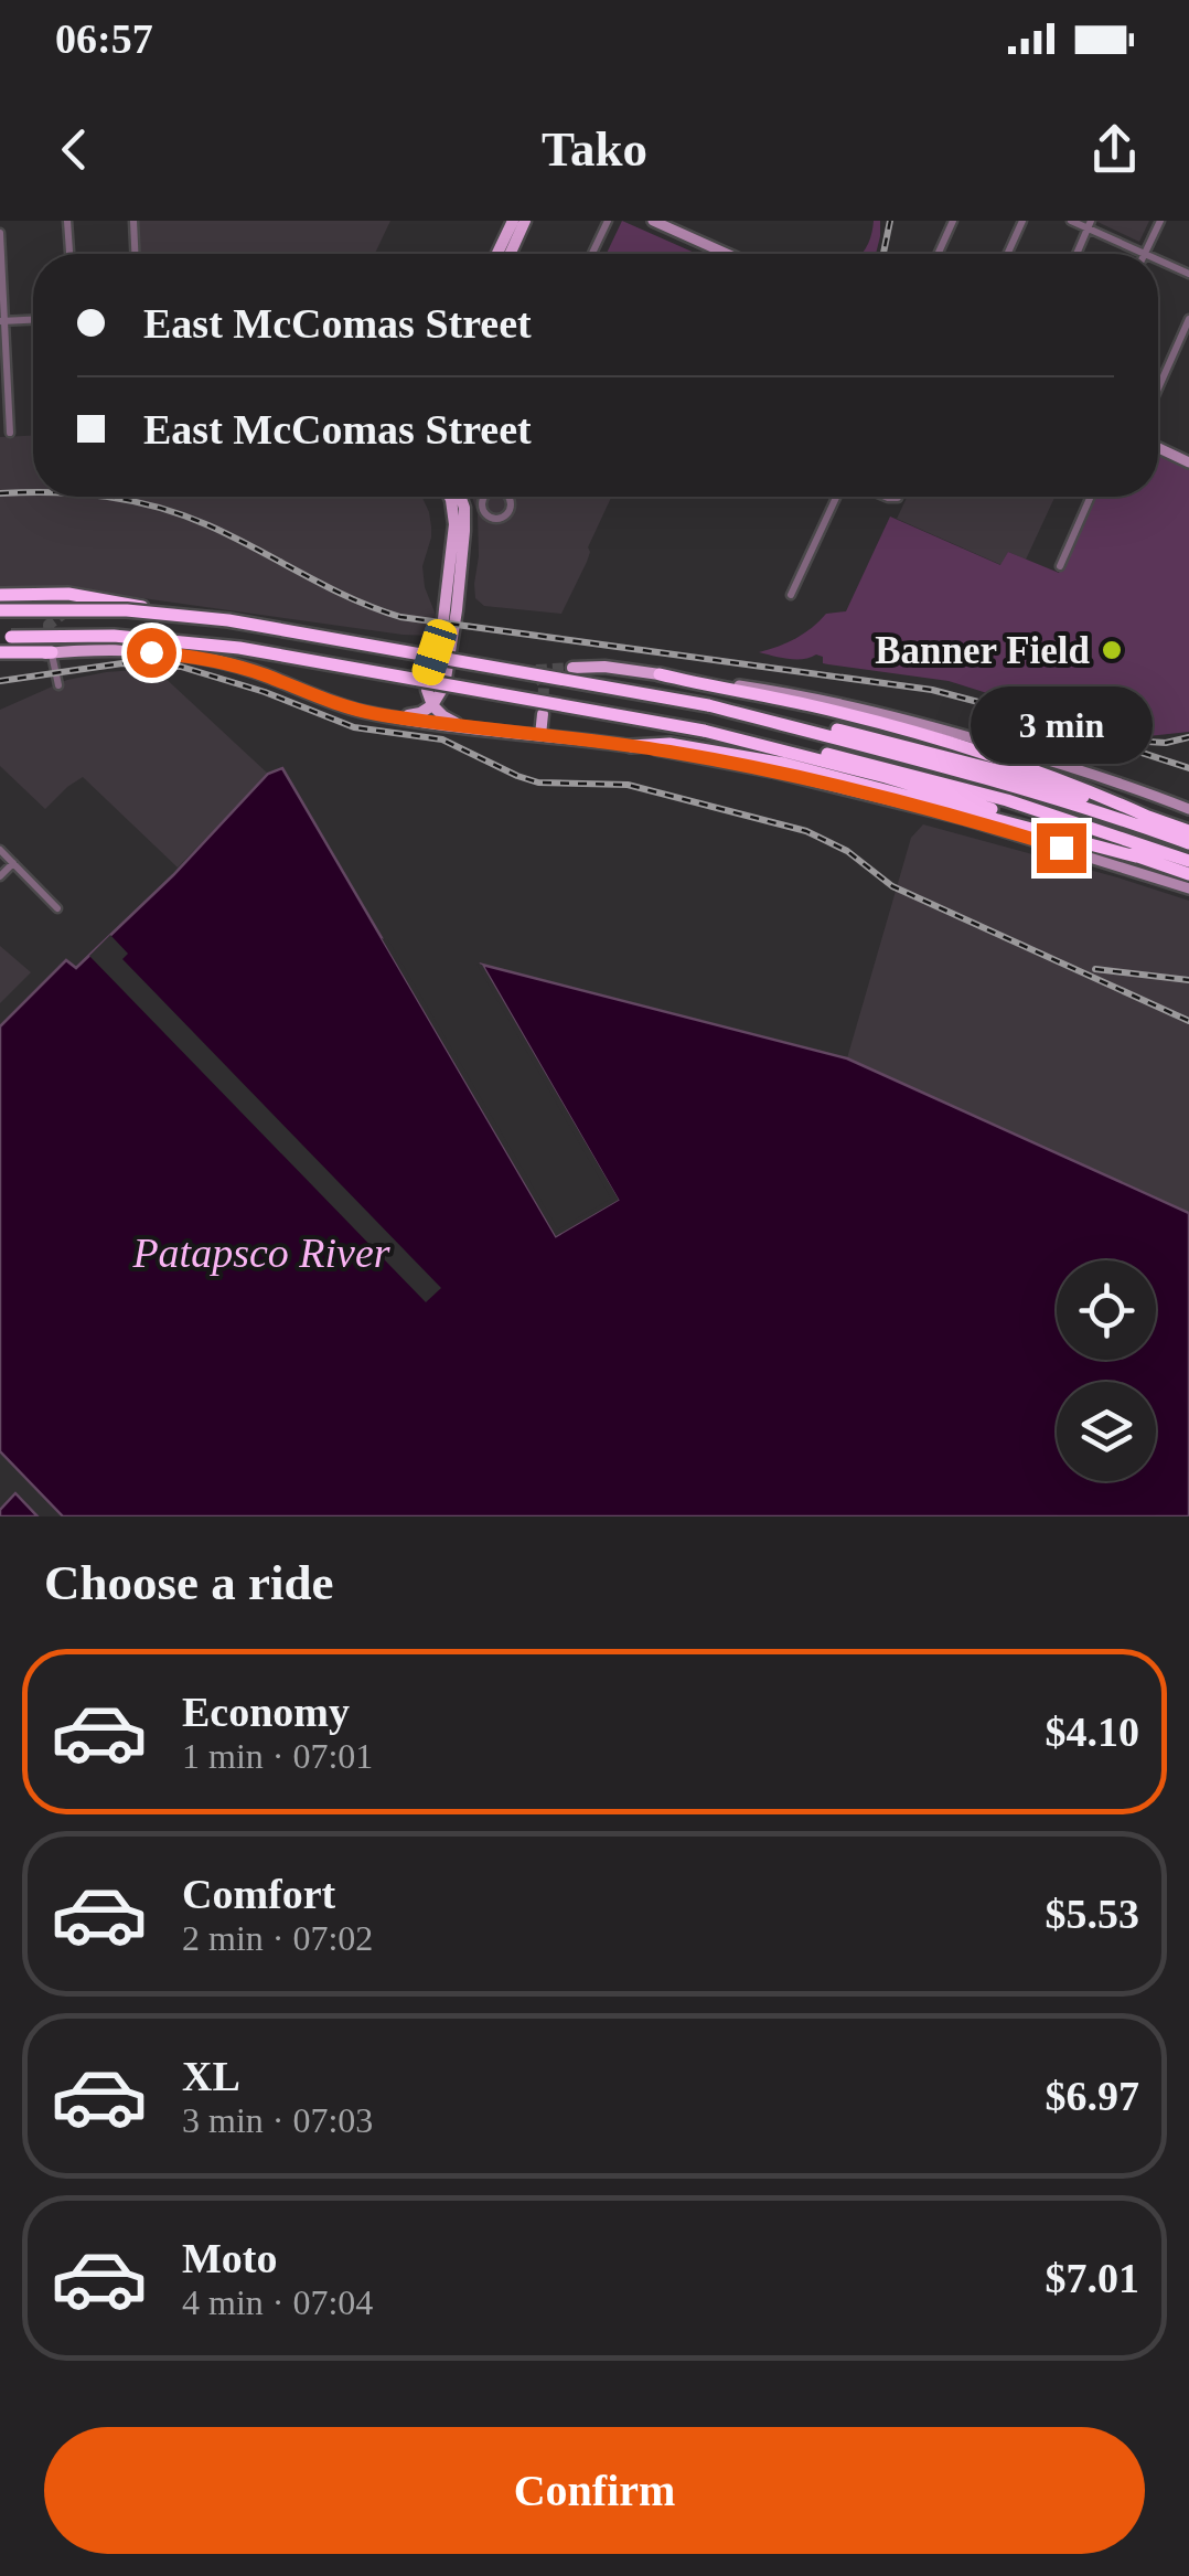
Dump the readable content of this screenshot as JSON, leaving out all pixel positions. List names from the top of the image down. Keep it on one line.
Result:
{"water":["Patapsco River"],"places":["Banner Field"],"page":{"status":"06:57","header":"Tako","banner":["East McComas Street","East McComas Street"],"bubble":"3 min","heading":"Choose a ride","list":[{"name":"Economy","note":"1 min · 07:01","value":"$4.10"},{"name":"Comfort","note":"2 min · 07:02","value":"$5.53"},{"name":"XL","note":"3 min · 07:03","value":"$6.97"},{"name":"Moto","note":"4 min · 07:04","value":"$7.01"}],"buttons":"Confirm"}}
